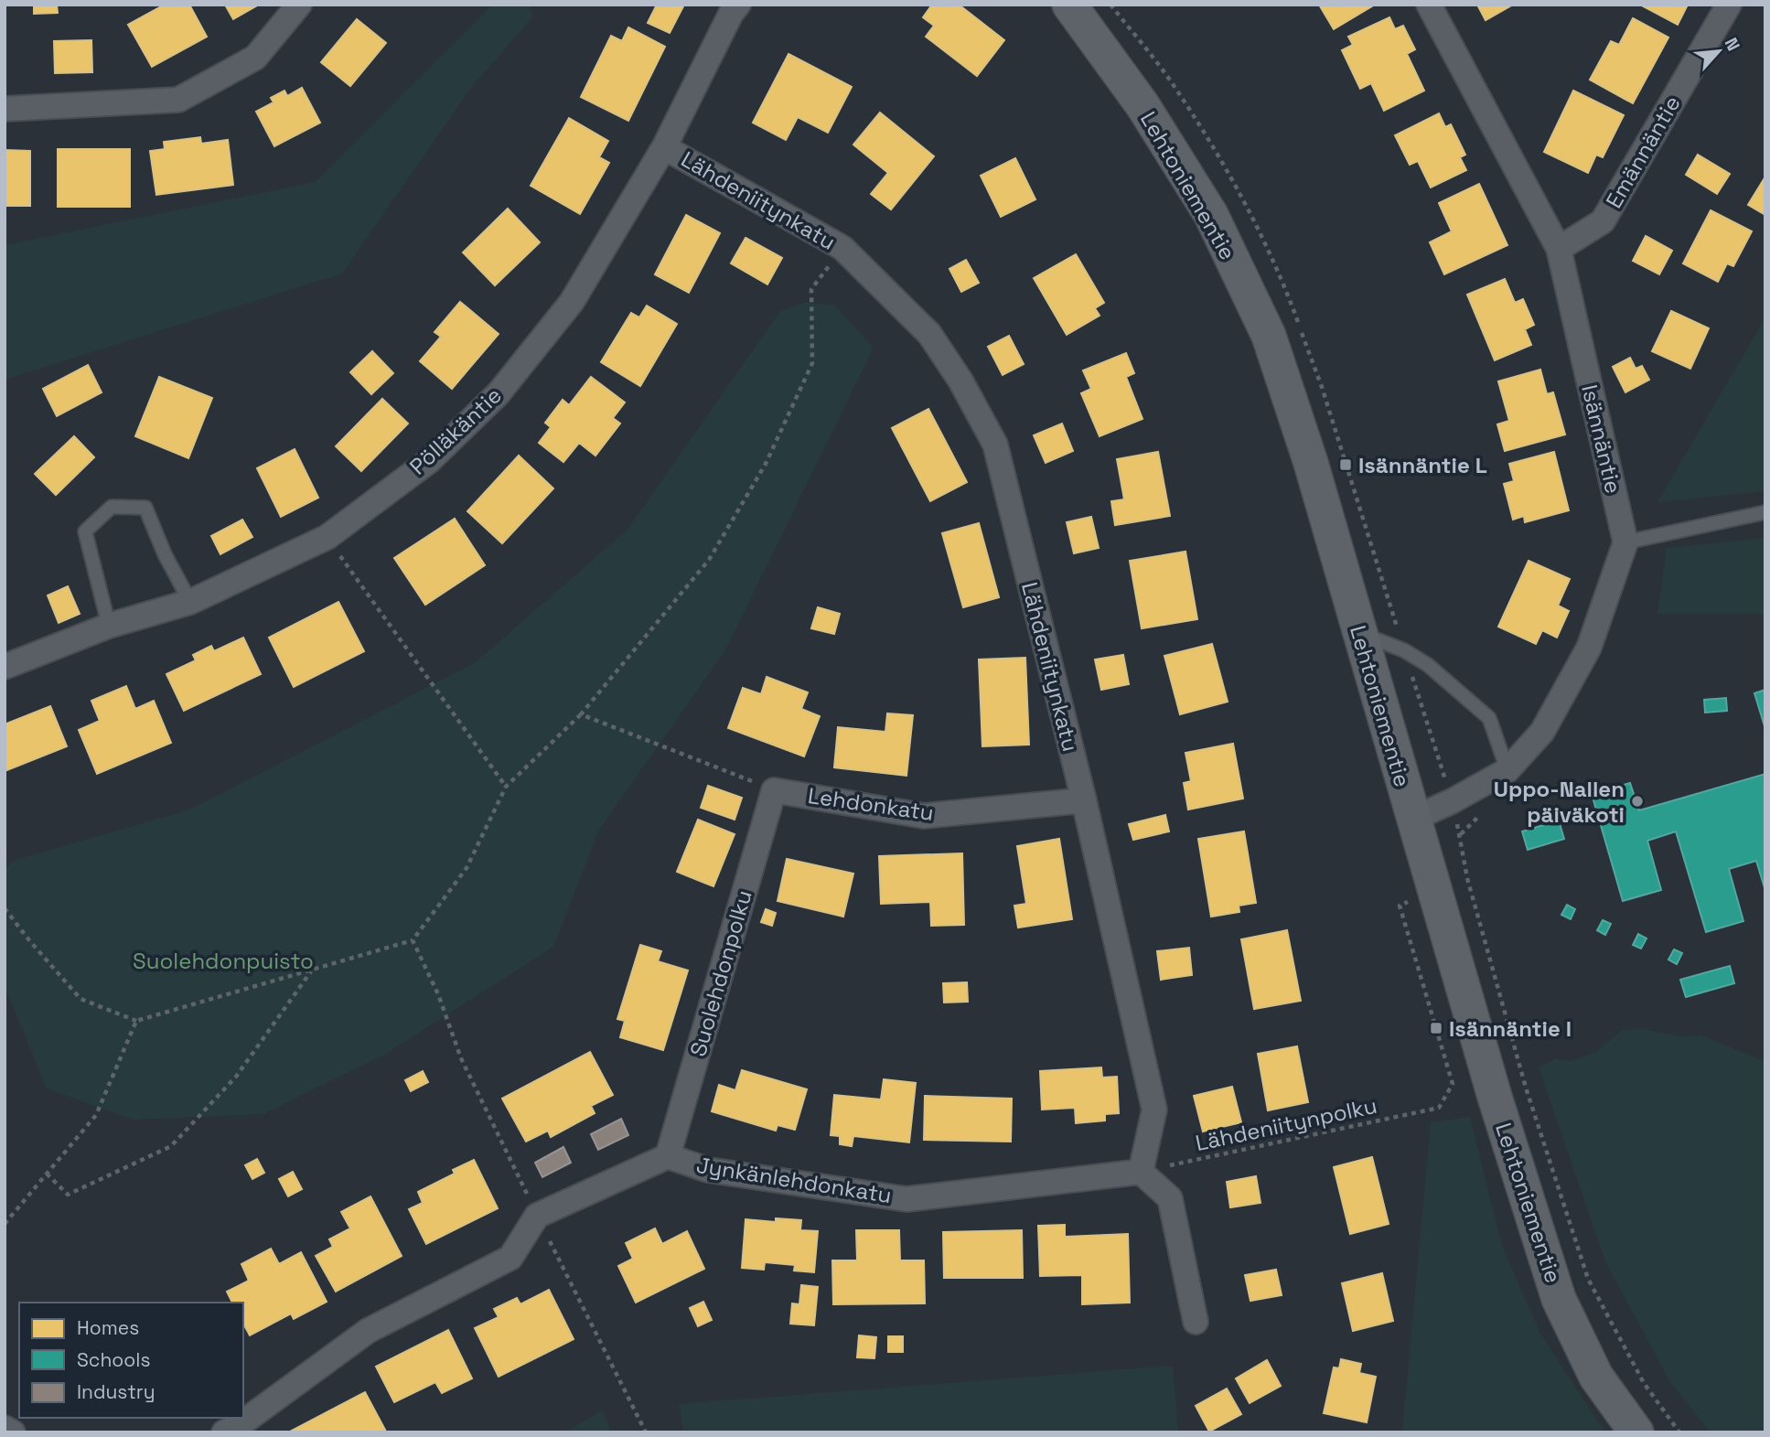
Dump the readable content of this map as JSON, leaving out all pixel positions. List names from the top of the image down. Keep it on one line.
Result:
{"streets":{"main road":["Lehtoniementie"],"street":["Emännäntie","Lähdeniitynkatu","Pölläkäntie","Isännäntie","Lehdonkatu","Suolehdonpolku","Jynkänlehdonkatu"],"path":["Lähdeniitynpolku"]},"crossings":[["Emännäntie","Isännäntie"],["Lähdeniitynkatu","Pölläkäntie"],["Lähdeniitynkatu","Lehdonkatu"],["Lähdeniitynkatu","Lähdeniitynpolku"],["Lähdeniitynkatu","Jynkänlehdonkatu"],["Lehdonkatu","Suolehdonpolku"],["Suolehdonpolku","Jynkänlehdonkatu"],["Lähdeniitynpolku","Jynkänlehdonkatu"]],"parks":["Suolehdonpuisto"],"places":{"transit":["Isännäntie L","Isännäntie I"],"other":["Uppo-Nallen päiväkoti"]},"legend":["Homes","Schools","Industry"],"north":"top right"}
